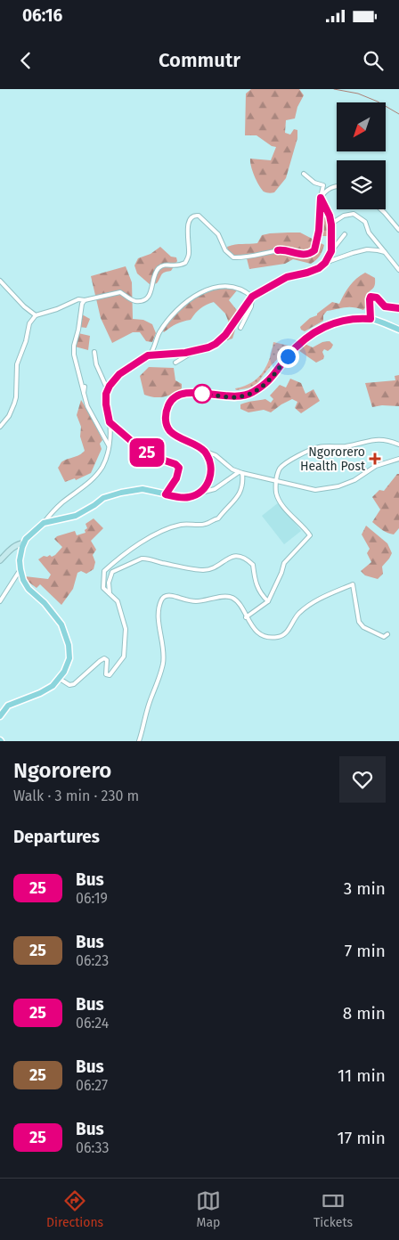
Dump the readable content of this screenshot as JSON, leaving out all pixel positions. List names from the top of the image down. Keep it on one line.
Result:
{"places":{"health":["Ngororero Health Post"]},"lines":["bus line 25"],"north":"bottom left","page":{"status":"06:16","header":"Commutr","on_map":"25","heading":[["Ngororero","Walk · 3 min · 230 m"],"Departures"],"list":[{"mark":"25","name":"Bus","note":"06:19","value":"3 min"},{"mark":"25","name":"Bus","note":"06:23","value":"7 min"},{"mark":"25","name":"Bus","note":"06:24","value":"8 min"},{"mark":"25","name":"Bus","note":"06:27","value":"11 min"},{"mark":"25","name":"Bus","note":"06:33","value":"17 min"}],"tabs":["Directions","Map","Tickets"]}}
